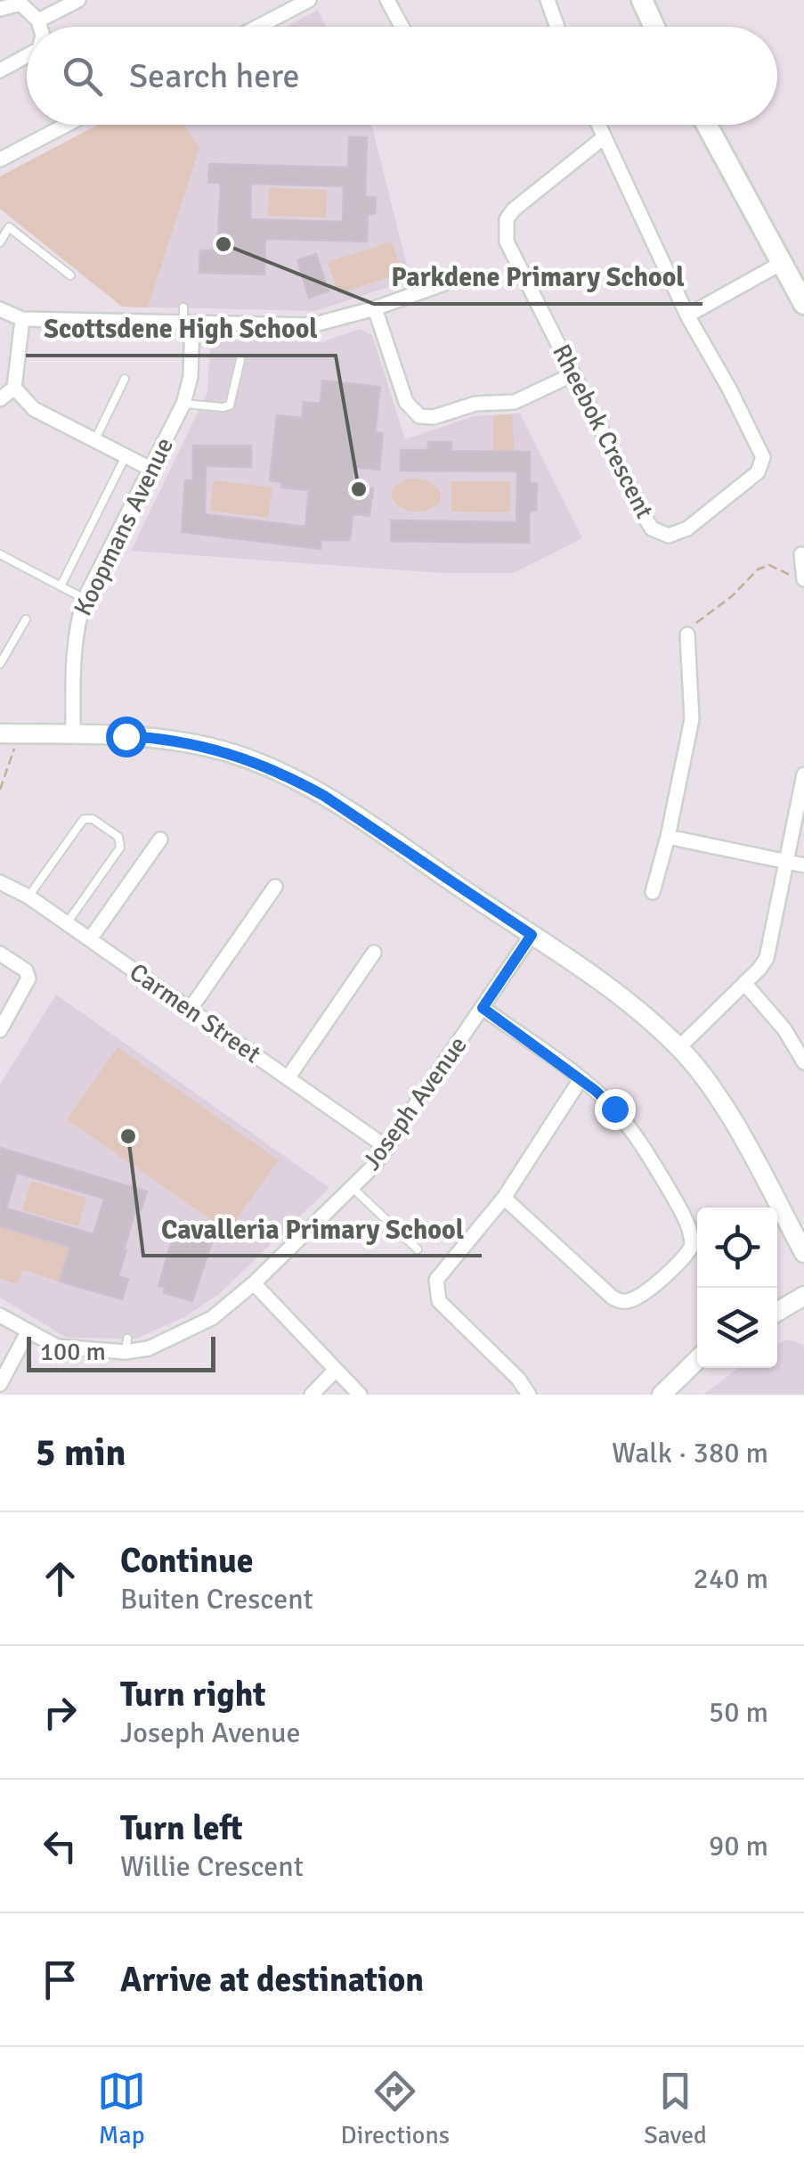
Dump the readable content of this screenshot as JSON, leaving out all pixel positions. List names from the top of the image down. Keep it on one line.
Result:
{"streets":{"street":["Rheebok Crescent","Koopmans Avenue","Carmen Street","Joseph Avenue"]},"crossings":[["Carmen Street","Joseph Avenue"]],"places":["Parkdene Primary School","Scottsdene High School","Cavalleria Primary School"],"scale_bar":"100 m","page":{"search":"Search here","scale":"100 m","heading":["5 min","Walk · 380 m"],"list":[["Continue","Buiten Crescent","240 m"],["Turn right","Joseph Avenue","50 m"],["Turn left","Willie Crescent","90 m"],"Arrive at destination"],"nav":["Map","Directions","Saved"]}}
